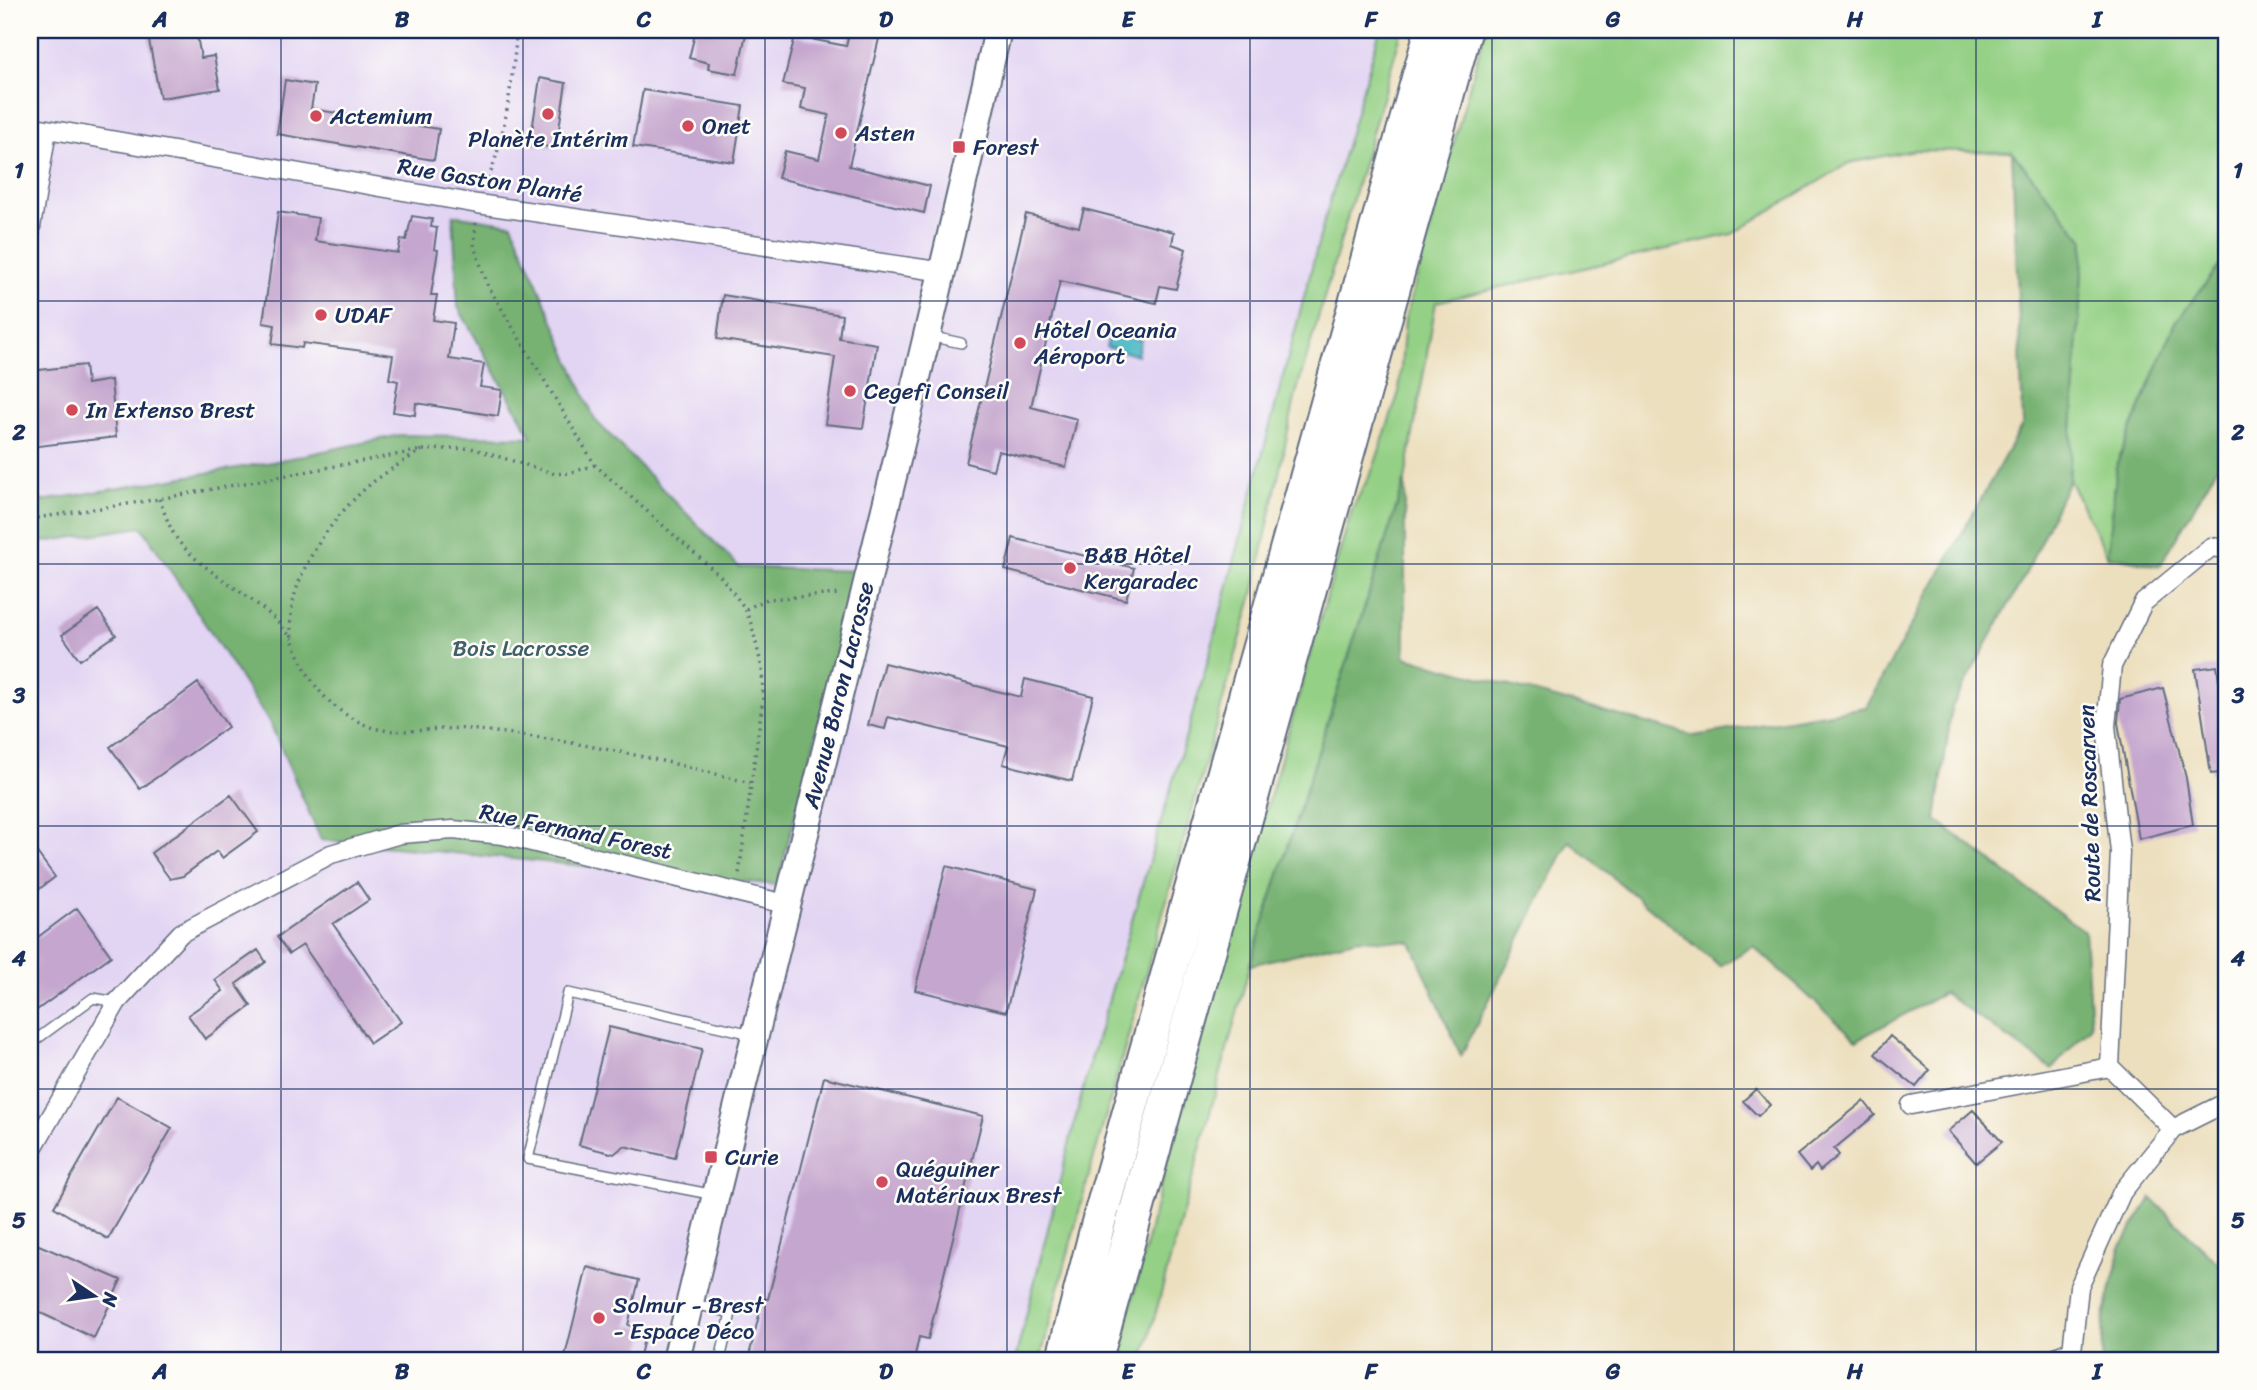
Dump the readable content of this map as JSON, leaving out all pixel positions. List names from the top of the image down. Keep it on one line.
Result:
{"streets":{"street":["Rue Gaston Planté","Avenue Baron Lacrosse","Route de Roscarven","Rue Fernand Forest"]},"crossings":[["Rue Gaston Planté","Avenue Baron Lacrosse"],["Avenue Baron Lacrosse","Rue Fernand Forest"]],"parks":["Bois Lacrosse"],"places":{"other":["Planète Intérim","Actemium","Onet","Asten","UDAF","Hôtel Oceania Aéroport","Cegefi Conseil","In Extenso Brest","B&B Hôtel Kergaradec","Quéguiner Matériaux Brest","Solmur - Brest - Espace Déco"],"transit":["Forest","Curie"]},"north":"right","grid":{"columns":["A","B","C","D","E","F","G","H","I"],"rows":["1","2","3","4","5"]}}
